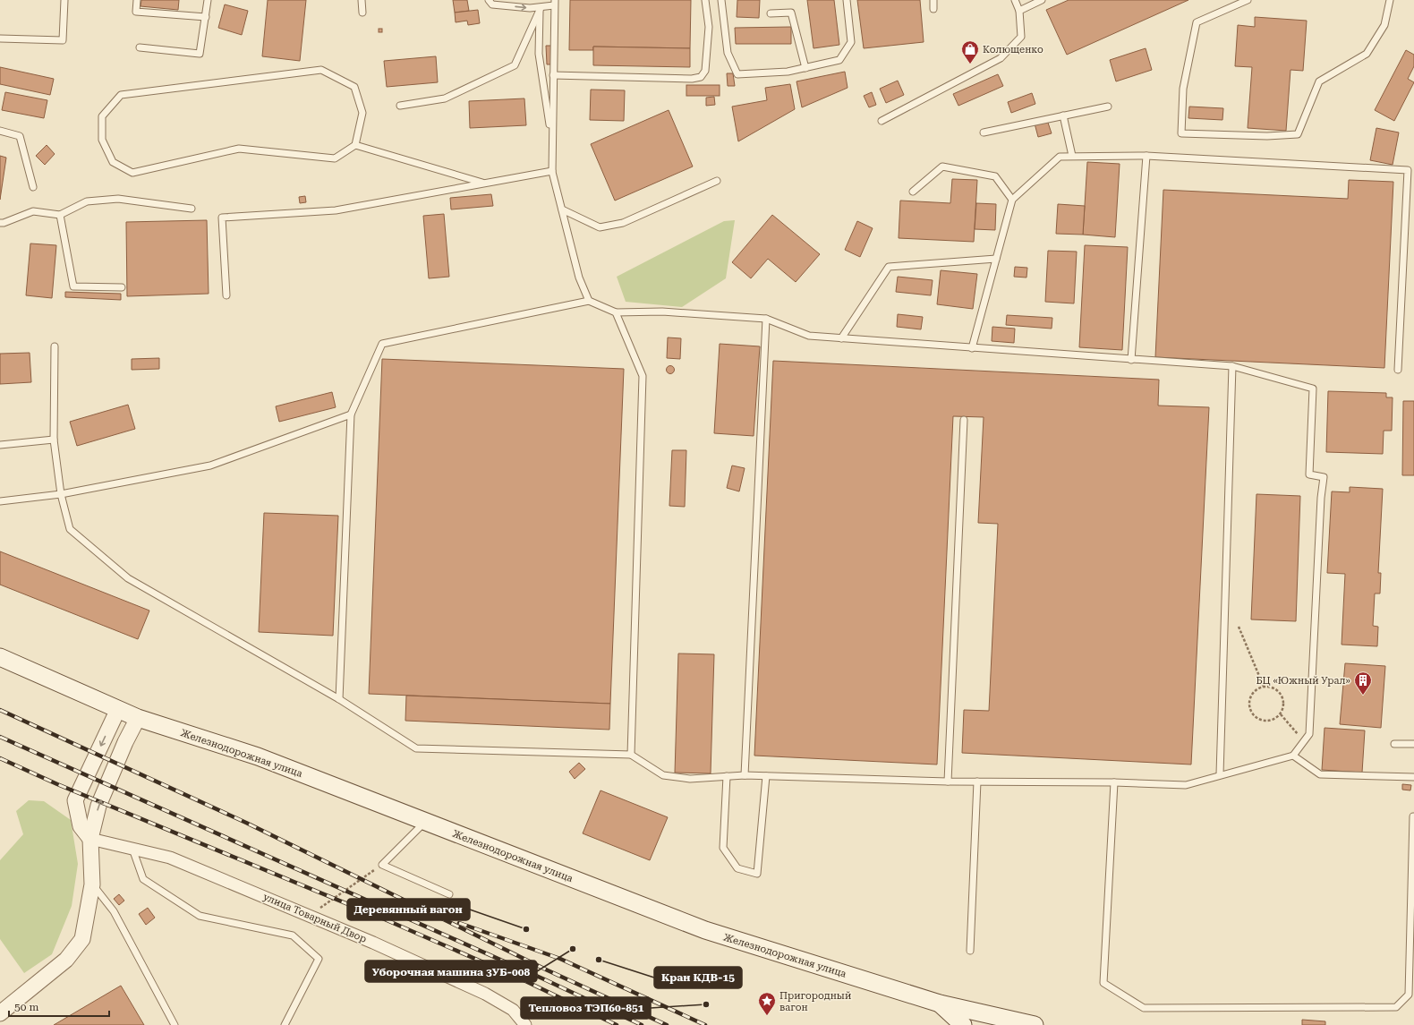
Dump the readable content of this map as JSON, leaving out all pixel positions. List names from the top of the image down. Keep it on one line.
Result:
{"streets":{"main road":["Железнодорожная улица"],"street":["улица Товарный Двор"]},"places":{"shop":["Колющенко"],"building":["БЦ «Южный Урал»"],"other":["Деревянный вагон","Уборочная машина 3УБ-008","Кран КДВ-15","Тепловоз ТЭП60-851"],"place":["Пригородный вагон"]},"scale_bar":"50 m"}
